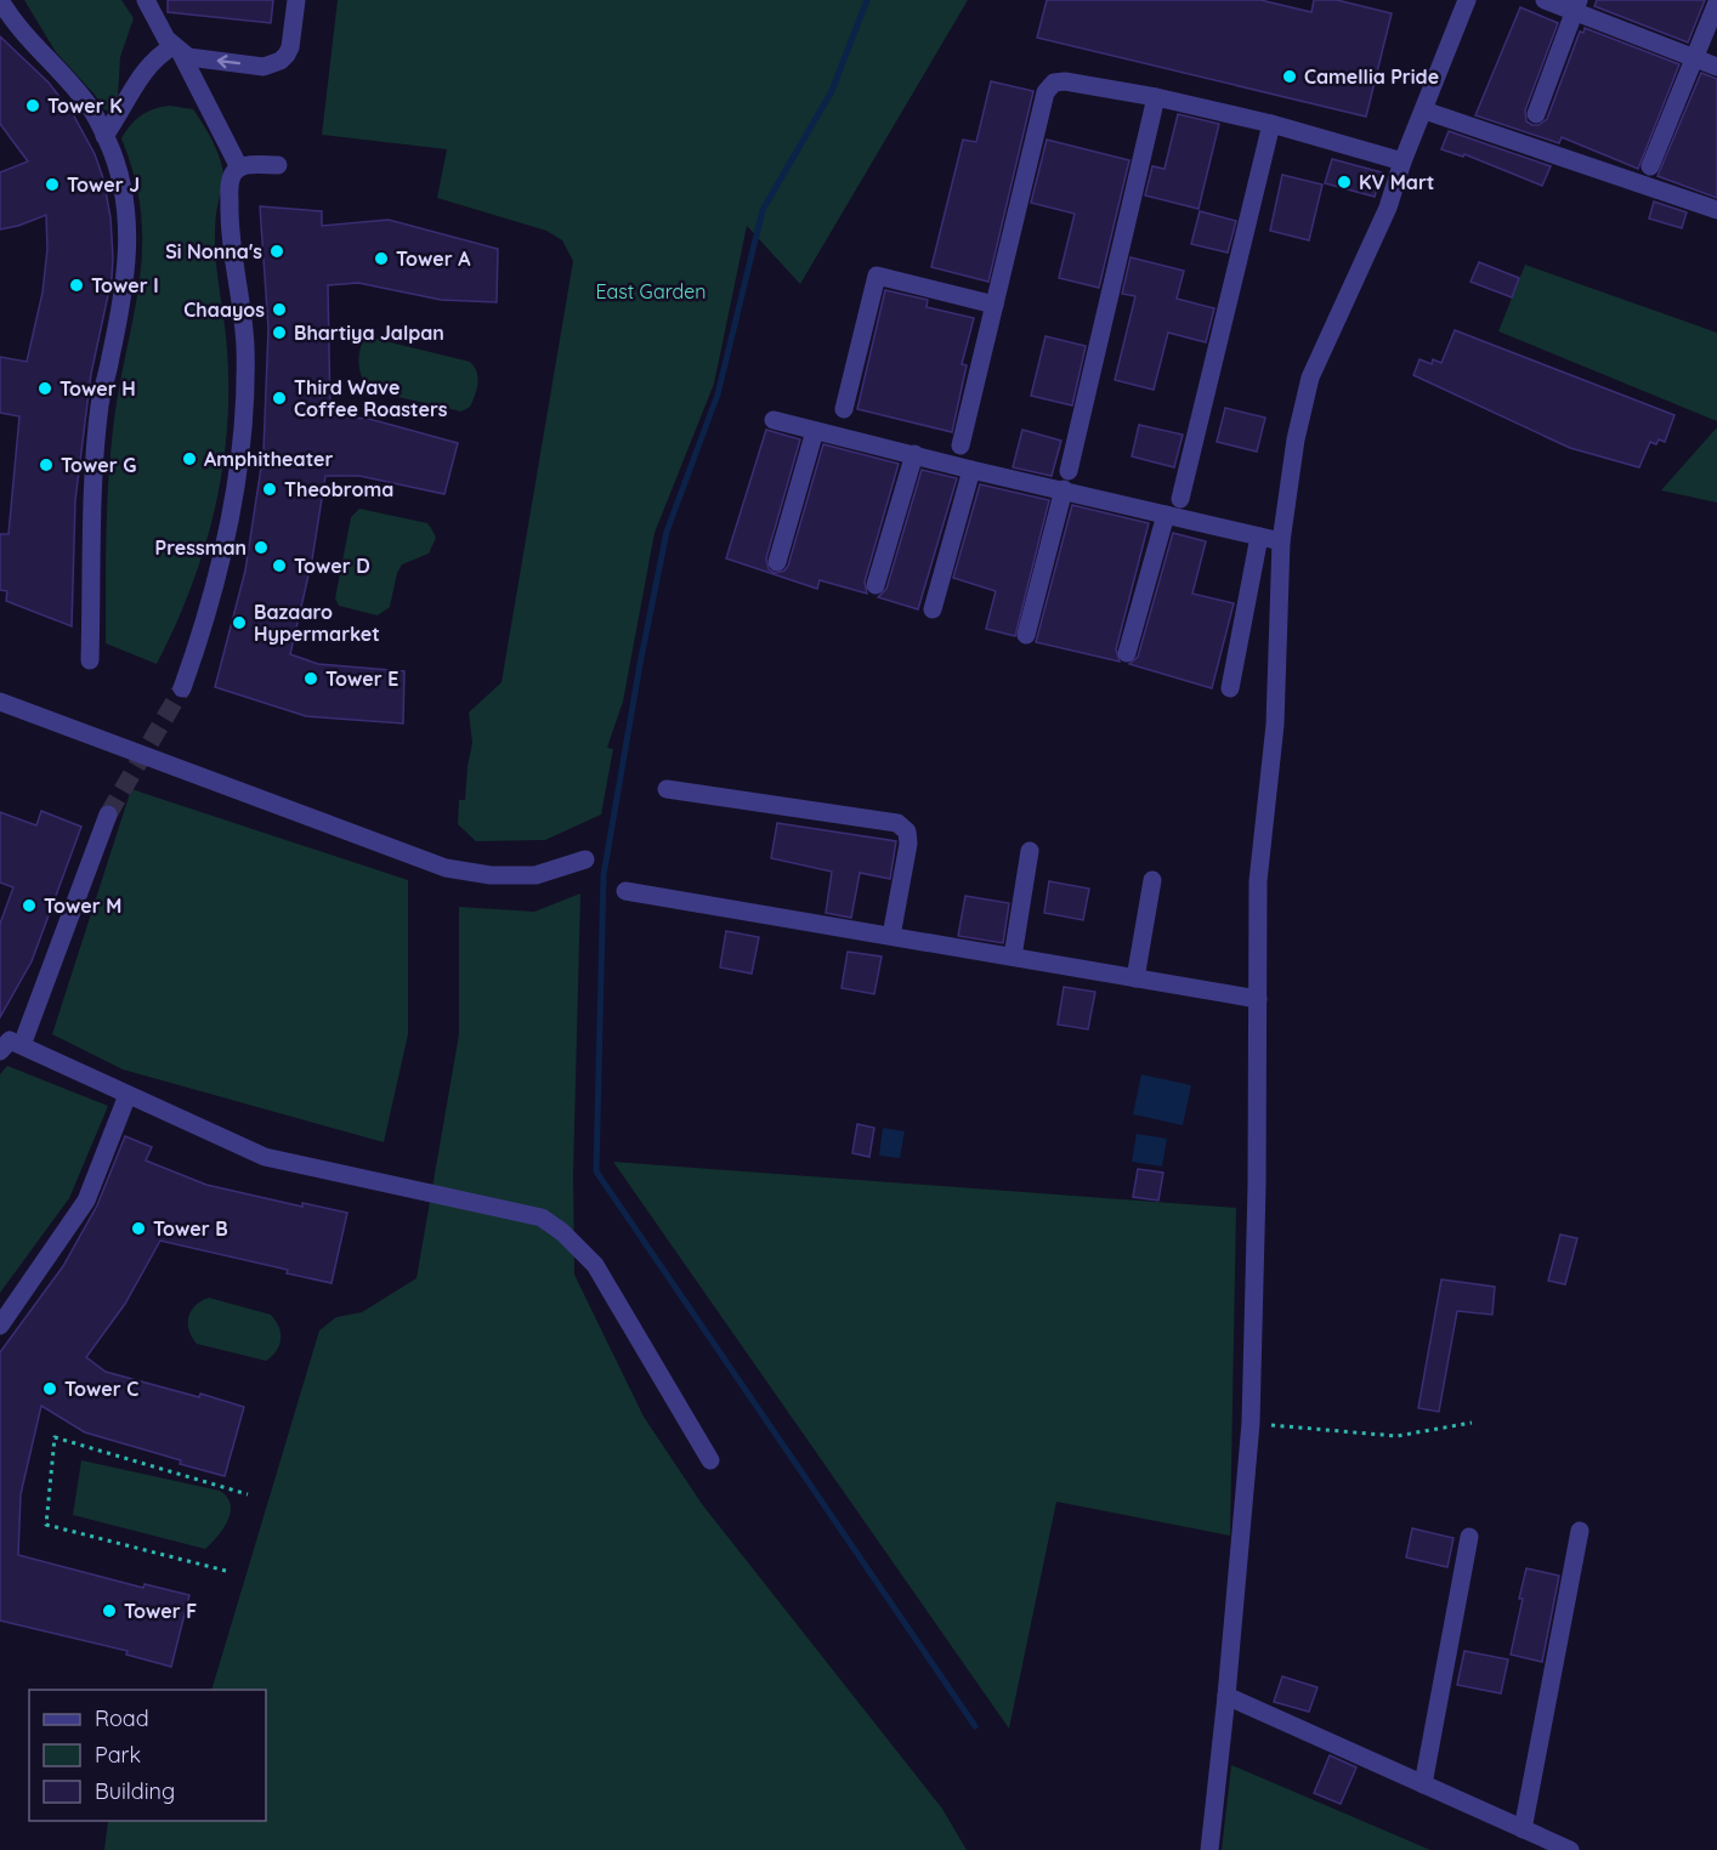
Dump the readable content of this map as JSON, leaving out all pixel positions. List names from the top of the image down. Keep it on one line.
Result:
{"parks":["East Garden"],"places":["Camellia Pride","Tower K","KV Mart","Tower J","Si Nonna's","Tower A","Tower I","Chaayos","Bhartiya Jalpan","Tower H","Third Wave Coffee Roasters","Amphitheater","Tower G","Theobroma","Pressman","Tower D","Bazaaro Hypermarket","Tower E","Tower M","Tower B","Tower C","Tower F"],"legend":["Road","Park","Building"]}
